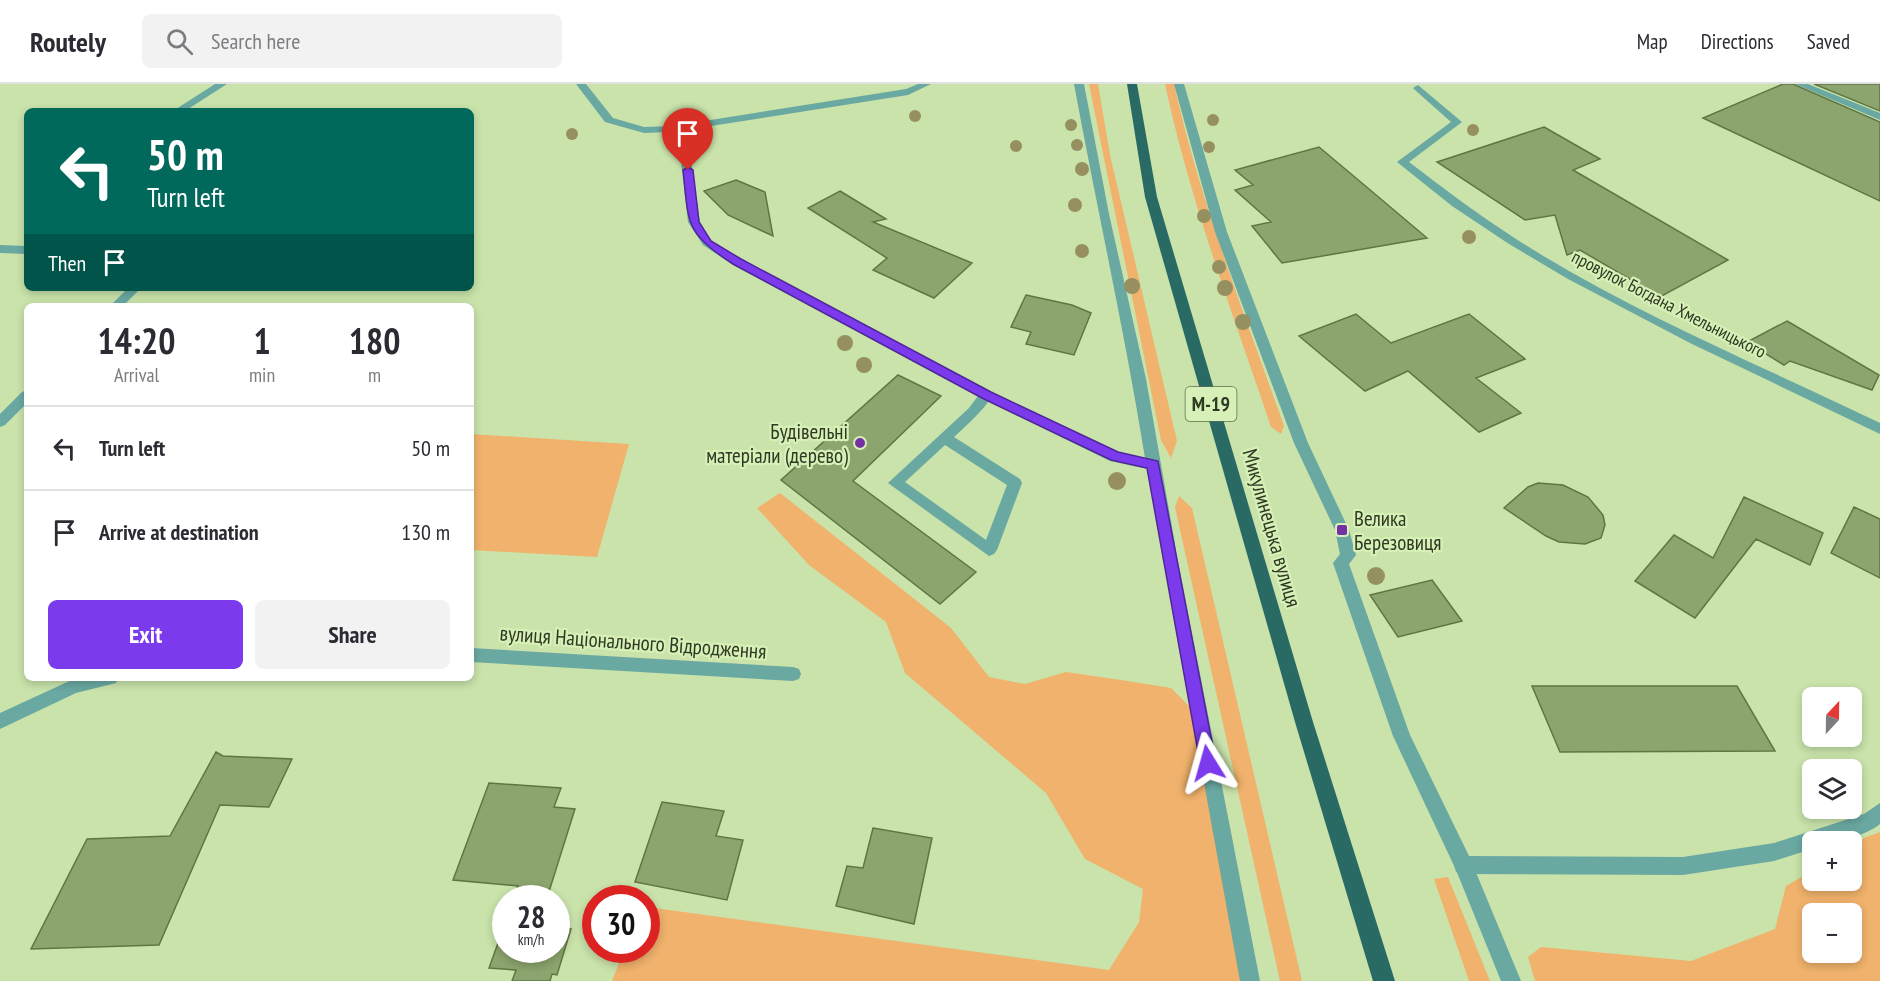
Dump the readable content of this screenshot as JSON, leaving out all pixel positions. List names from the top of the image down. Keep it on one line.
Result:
{"streets":{"highway":["М-19","Микулинецька вулиця"],"street":["провулок Богдана Хмельницького","вулиця Національного Відродження"]},"places":{"other":["Будівельні матеріали (дерево)"],"transit":["Велика Березовиця"]},"north":"top","page":{"header":"Routely","search":"Search here","nav":["Map","Directions","Saved"],"turn":["50 m","Turn left"],"then":"Then","eta":["14:20","Arrival","1","min","180","m"],"list":[{"name":"Turn left","value":"50 m"},{"name":"Arrive at destination","value":"130 m"}],"buttons":["Exit","Share"],"map_buttons":["+","−"],"speed":"28 km/h","limit":"30"}}
